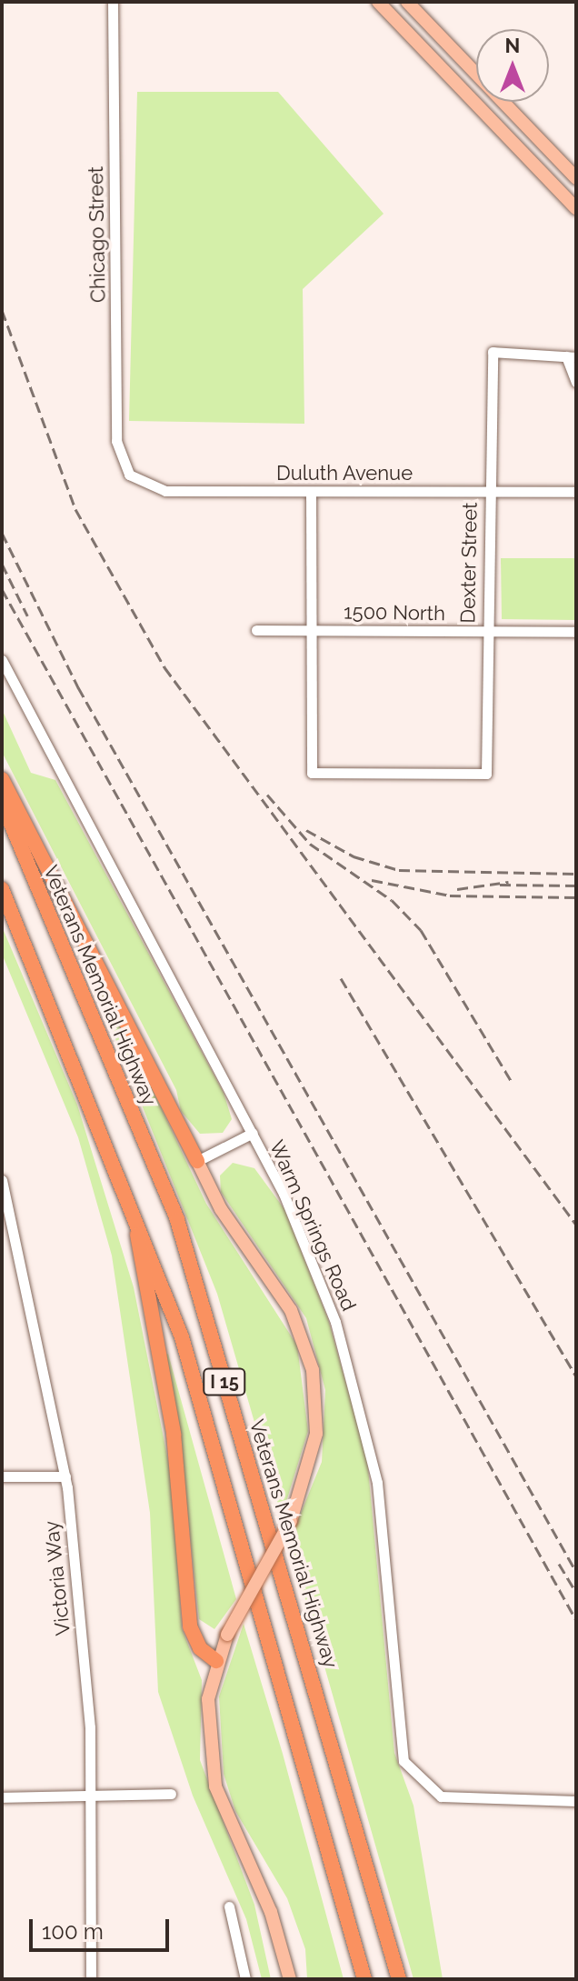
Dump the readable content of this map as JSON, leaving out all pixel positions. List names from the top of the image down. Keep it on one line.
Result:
{"streets":{"highway":["Veterans Memorial Highway","I 15"],"street":["Chicago Street","Duluth Avenue","Dexter Street","1500 North","Warm Springs Road","Victoria Way"]},"crossings":[["Chicago Street","Duluth Avenue"],["Duluth Avenue","Dexter Street"],["Dexter Street","1500 North"]],"scale_bar":"100 m","north":"top"}
